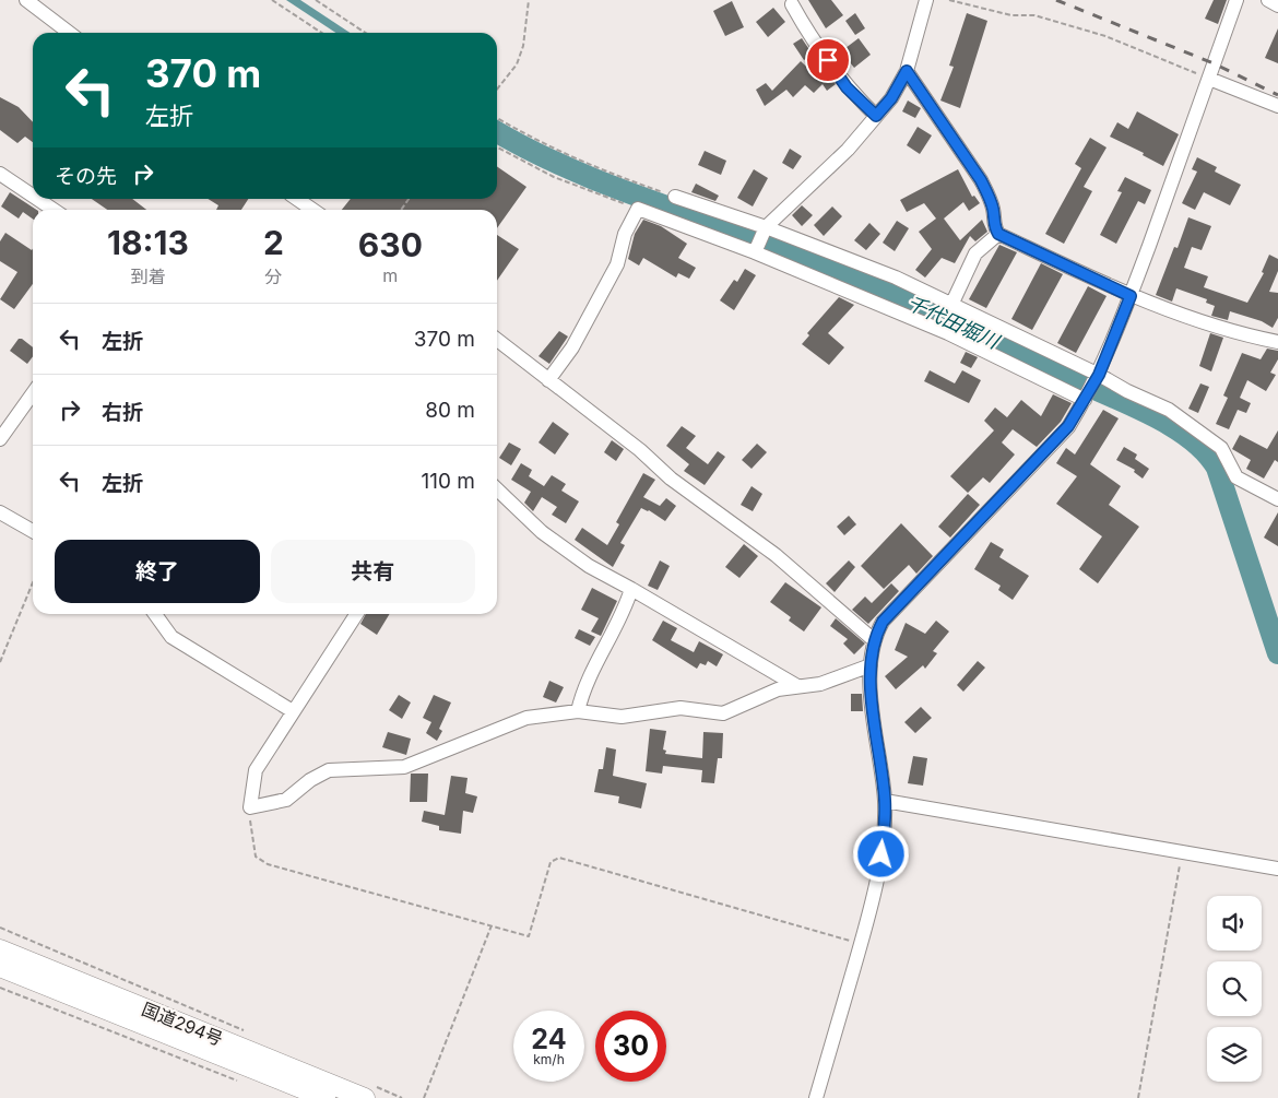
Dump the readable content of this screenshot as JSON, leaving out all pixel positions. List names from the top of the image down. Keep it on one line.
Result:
{"streets":{"highway":["国道294号"]},"water":["千代田堀川"],"page":{"turn":["370 m","左折"],"then":"その先","eta":["18:13","到着","2","分","630","m"],"list":[{"name":"左折","value":"370 m"},{"name":"右折","value":"80 m"},{"name":"左折","value":"110 m"}],"buttons":["終了","共有"],"speed":"24 km/h","limit":"30"}}
